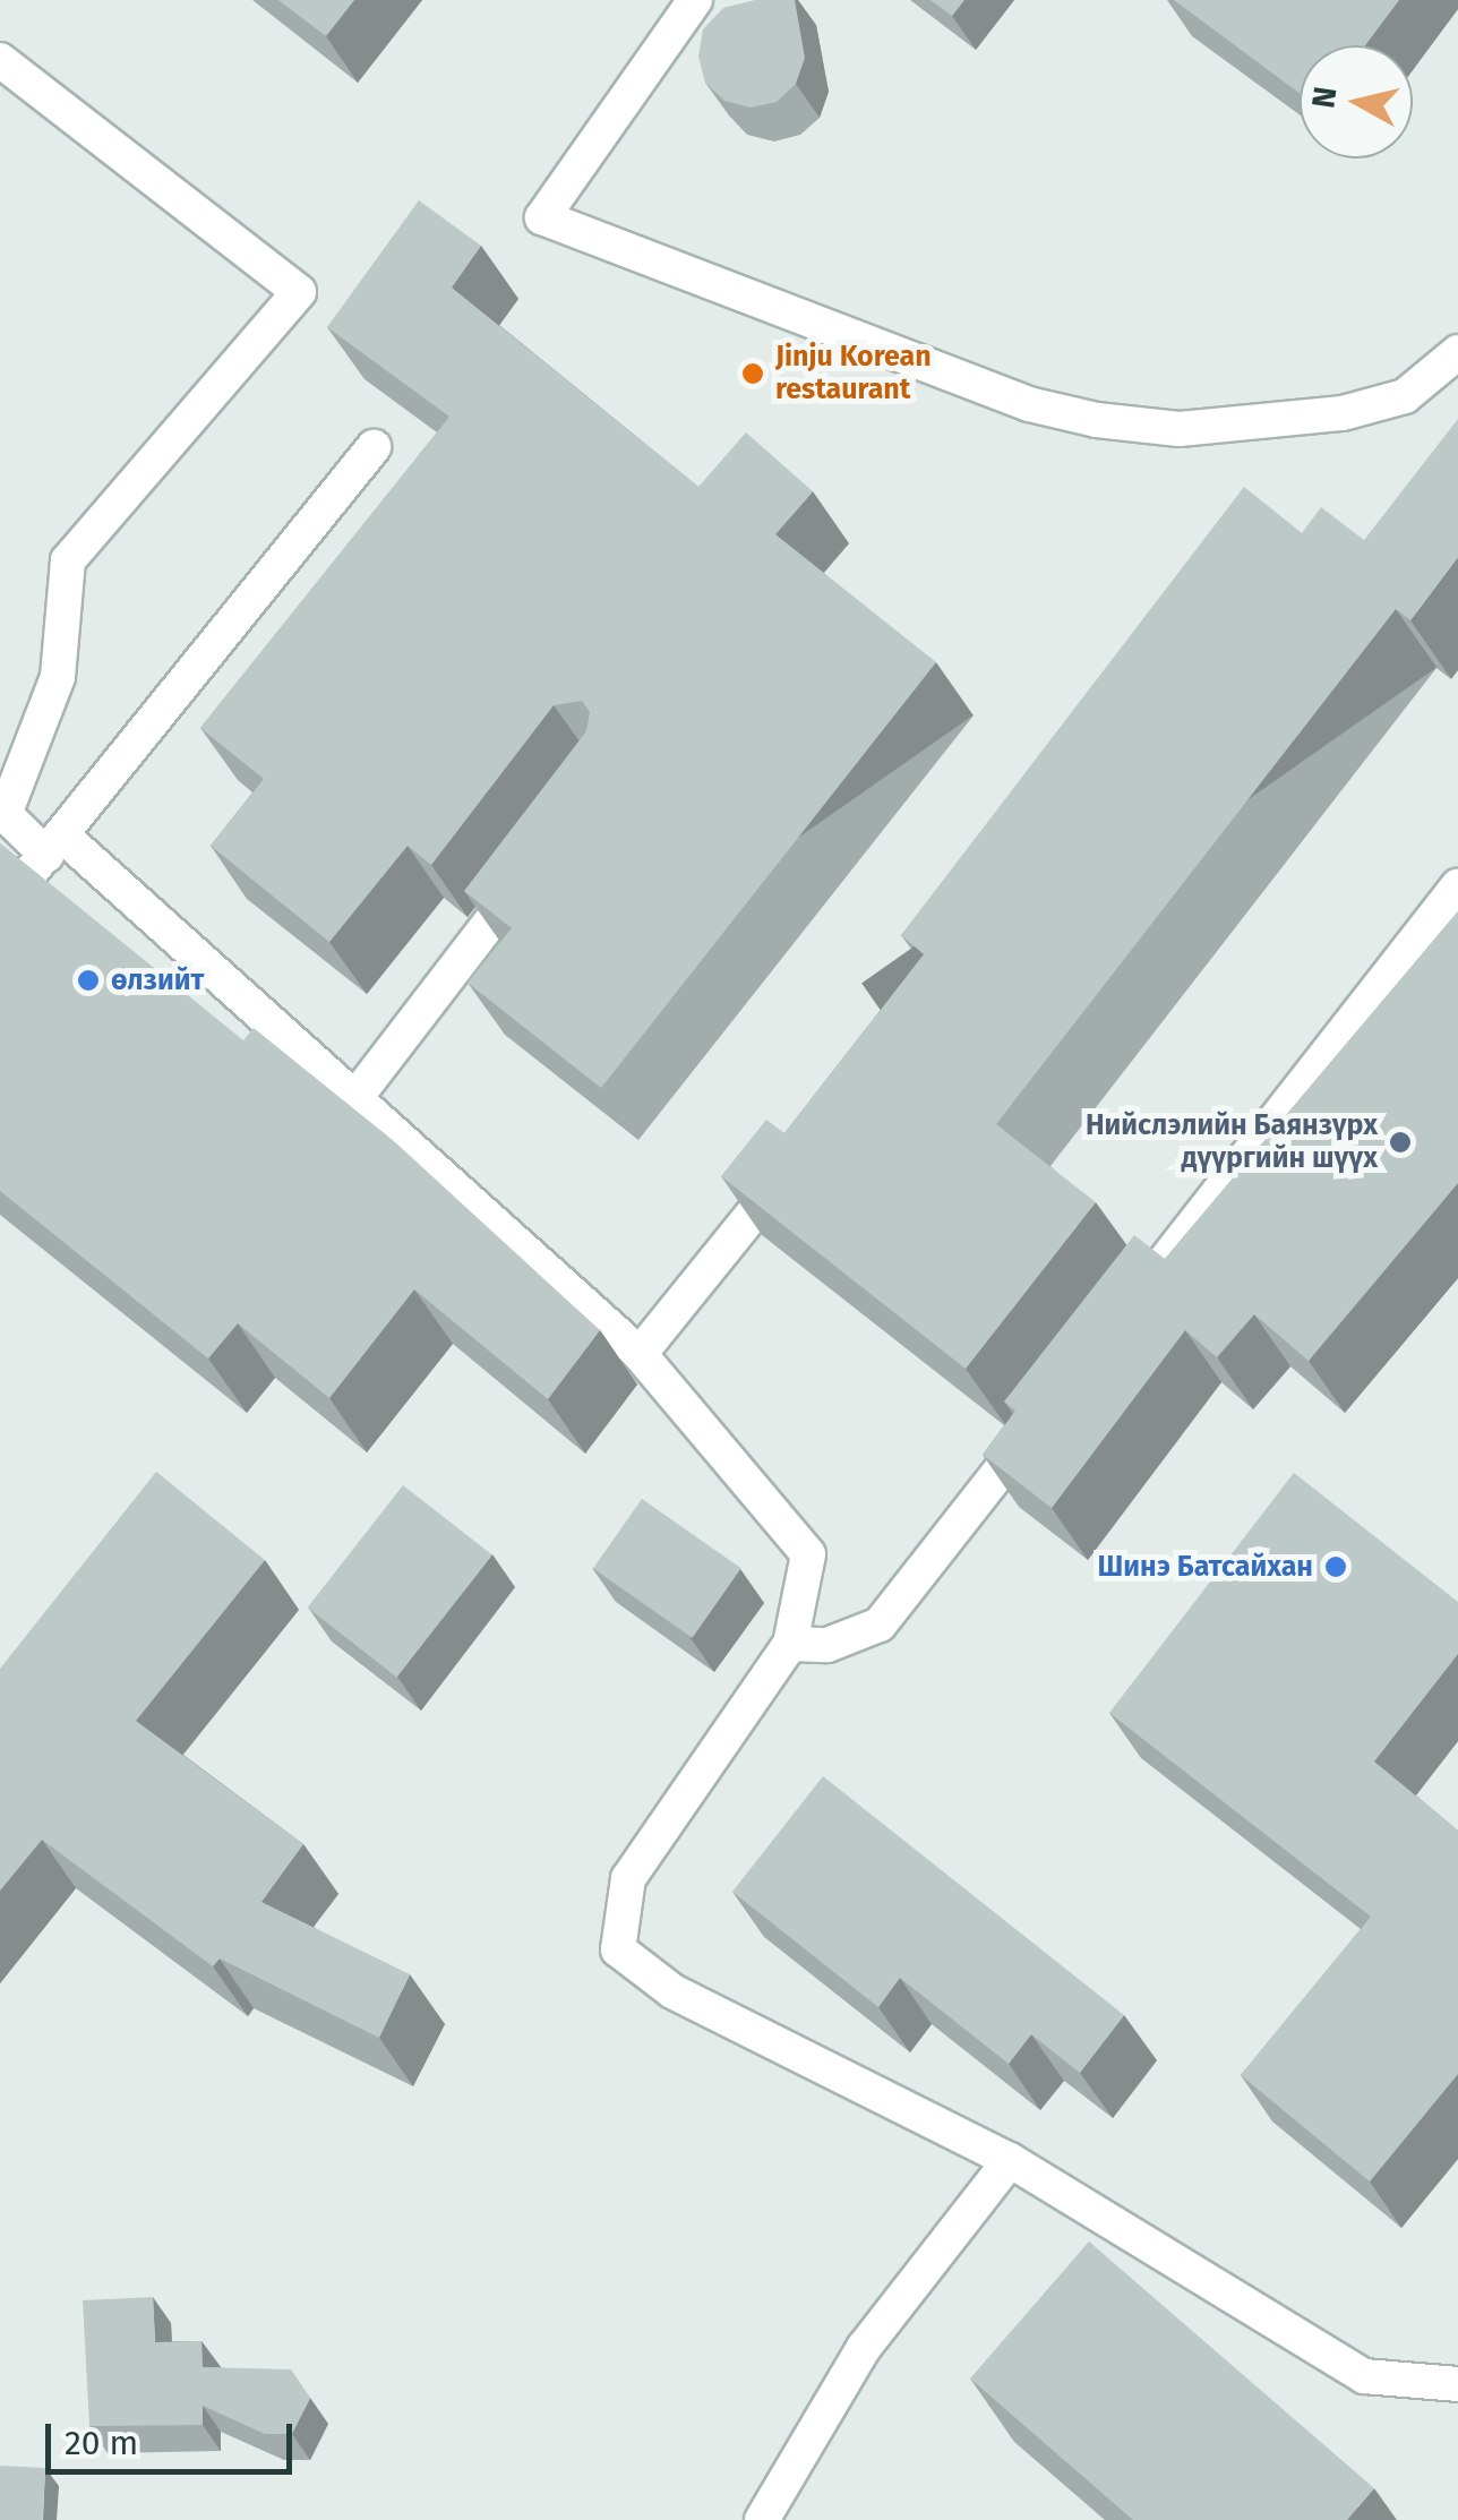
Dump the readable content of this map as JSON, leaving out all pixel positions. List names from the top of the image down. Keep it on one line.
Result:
{"places":["Jinju Korean restaurant","өлзийт","Нийслэлийн Баянзүрх дүүргийн шүүх","Шинэ Батсайхан"],"scale_bar":"20 m","north":"left"}
